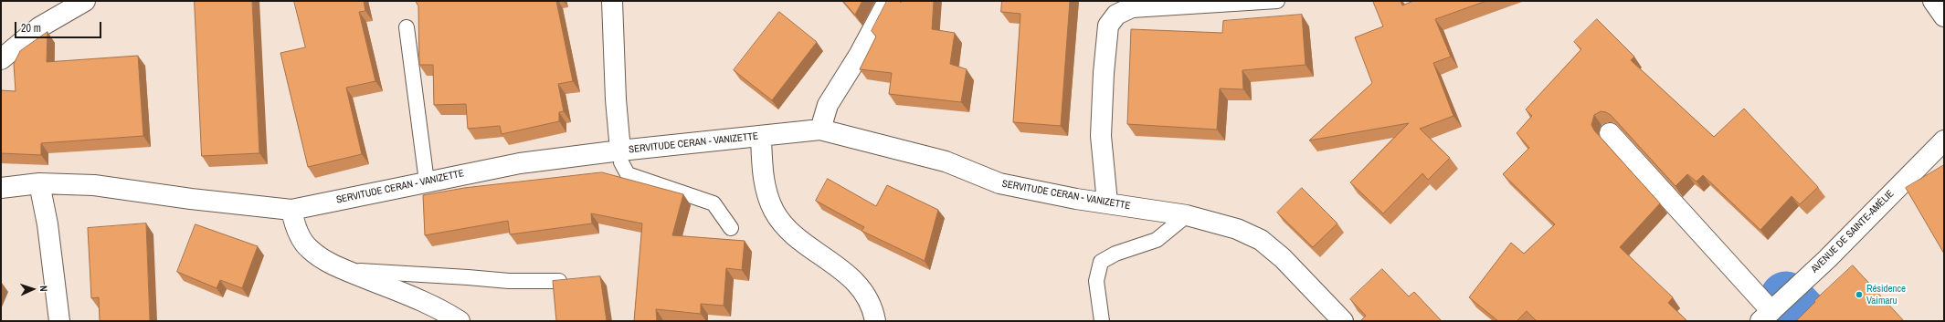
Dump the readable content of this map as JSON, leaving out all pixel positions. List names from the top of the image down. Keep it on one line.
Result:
{"streets":{"street":["SERVITUDE CERAN - VANIZETTE","AVENUE DE SAINTE-AMÉLIE"]},"places":["Résidence Vaimaru"],"scale_bar":"20 m","north":"right"}
